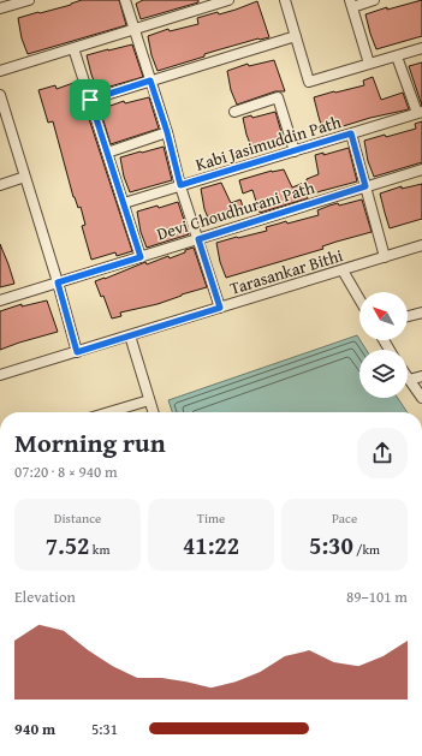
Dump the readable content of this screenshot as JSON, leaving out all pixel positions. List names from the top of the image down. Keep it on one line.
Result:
{"streets":{"street":["Kabi Jasimuddin Path","Devi Choudhurani Path","Tarasankar Bithi"]},"north":"top left","page":{"heading":["Morning run","07:20 · 8 × 940 m"],"stats":[["Distance","7.52 km"],["Time","41:22"],["Pace","5:30 /km"]],"chart":["Elevation","89–101 m"],"list":[{"name":"940 m","note":"5:31"}]}}
